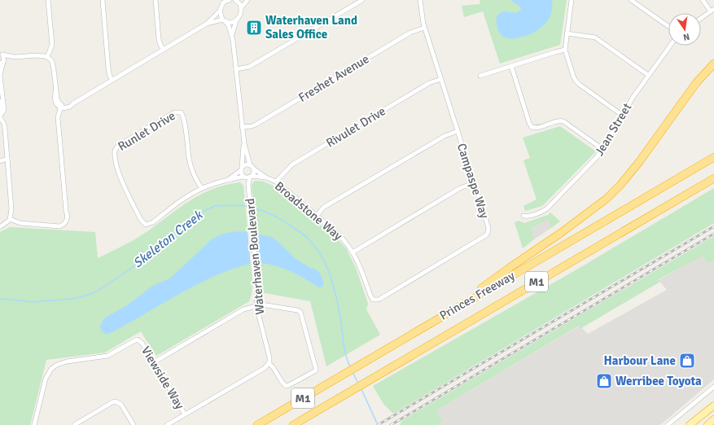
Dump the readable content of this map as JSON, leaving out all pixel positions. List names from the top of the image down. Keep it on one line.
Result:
{"streets":{"highway":["M1","Princes Freeway"],"street":["Freshet Avenue","Rivulet Drive","Jean Street","Runlet Drive","Campaspe Way","Broadstone Way","Waterhaven Boulevard","Viewside Way"]},"crossings":[["Freshet Avenue","Campaspe Way"],["Rivulet Drive","Campaspe Way"],["Rivulet Drive","Broadstone Way"],["Campaspe Way","Broadstone Way"],["Broadstone Way","Waterhaven Boulevard"]],"water":["Skeleton Creek"],"places":{"building":["Waterhaven Land Sales Office"],"shop":["Harbour Lane","Werribee Toyota"]},"north":"bottom"}
